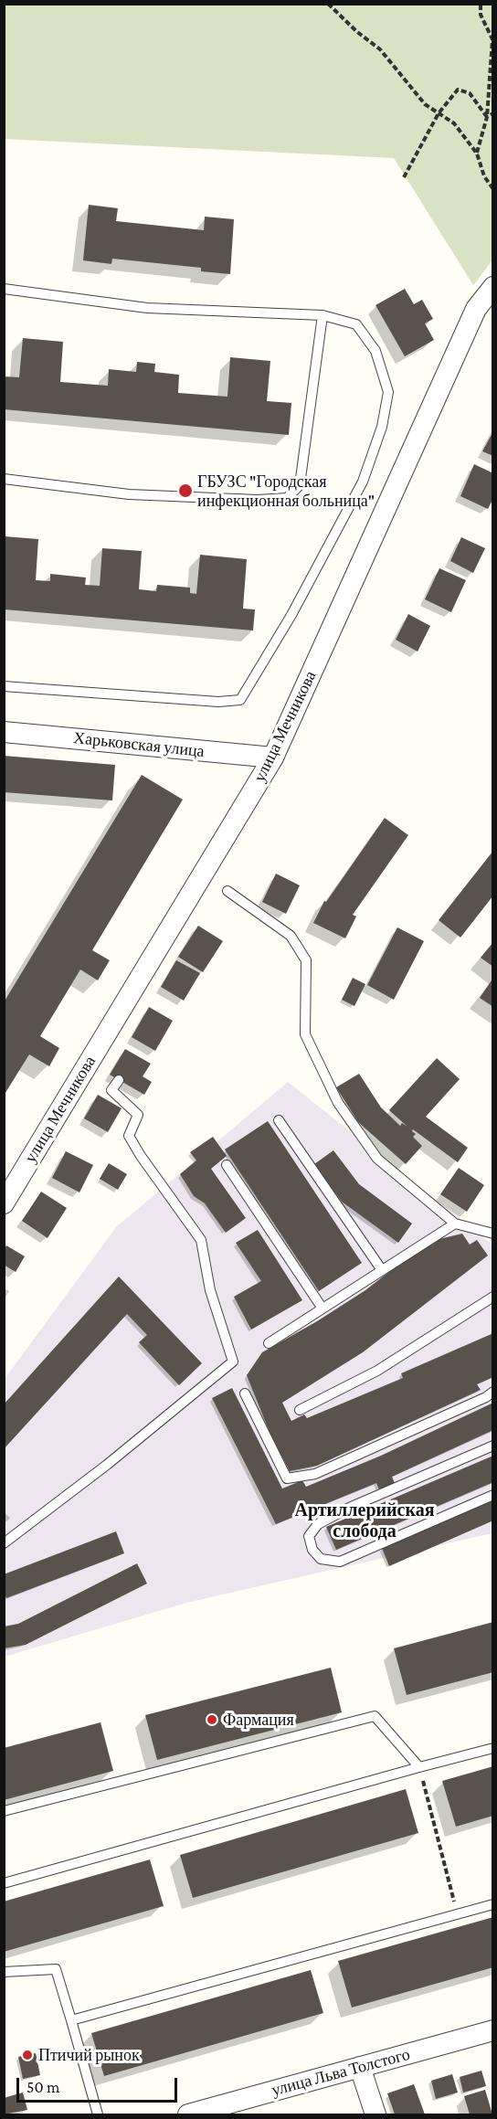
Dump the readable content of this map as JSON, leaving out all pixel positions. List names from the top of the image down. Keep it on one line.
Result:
{"streets":{"street":["улица Мечникова","Харьковская улица","улица Льва Толстого"]},"crossings":[["улица Мечникова","Харьковская улица"]],"districts":["Артиллерийская слобода"],"places":["ГБУЗС \"Городская инфекционная больница\"","Фармация","Птичий рынок"],"scale_bar":"50 m"}
